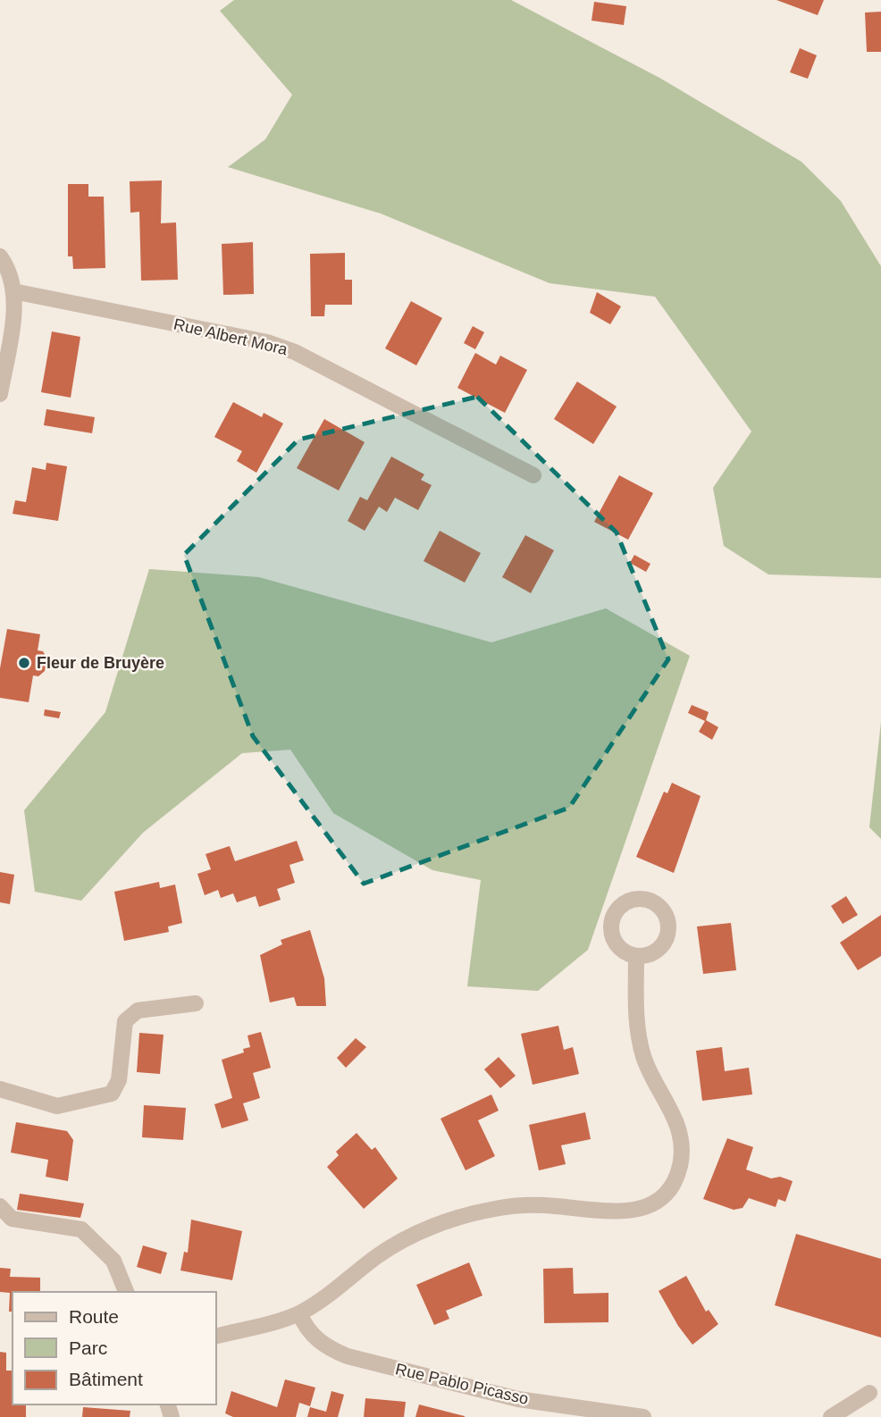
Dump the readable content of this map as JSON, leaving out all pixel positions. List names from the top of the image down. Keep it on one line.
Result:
{"streets":{"street":["Rue Albert Mora","Rue Pablo Picasso"]},"places":["Fleur de Bruyère"],"legend":["Route","Parc","Bâtiment"]}
